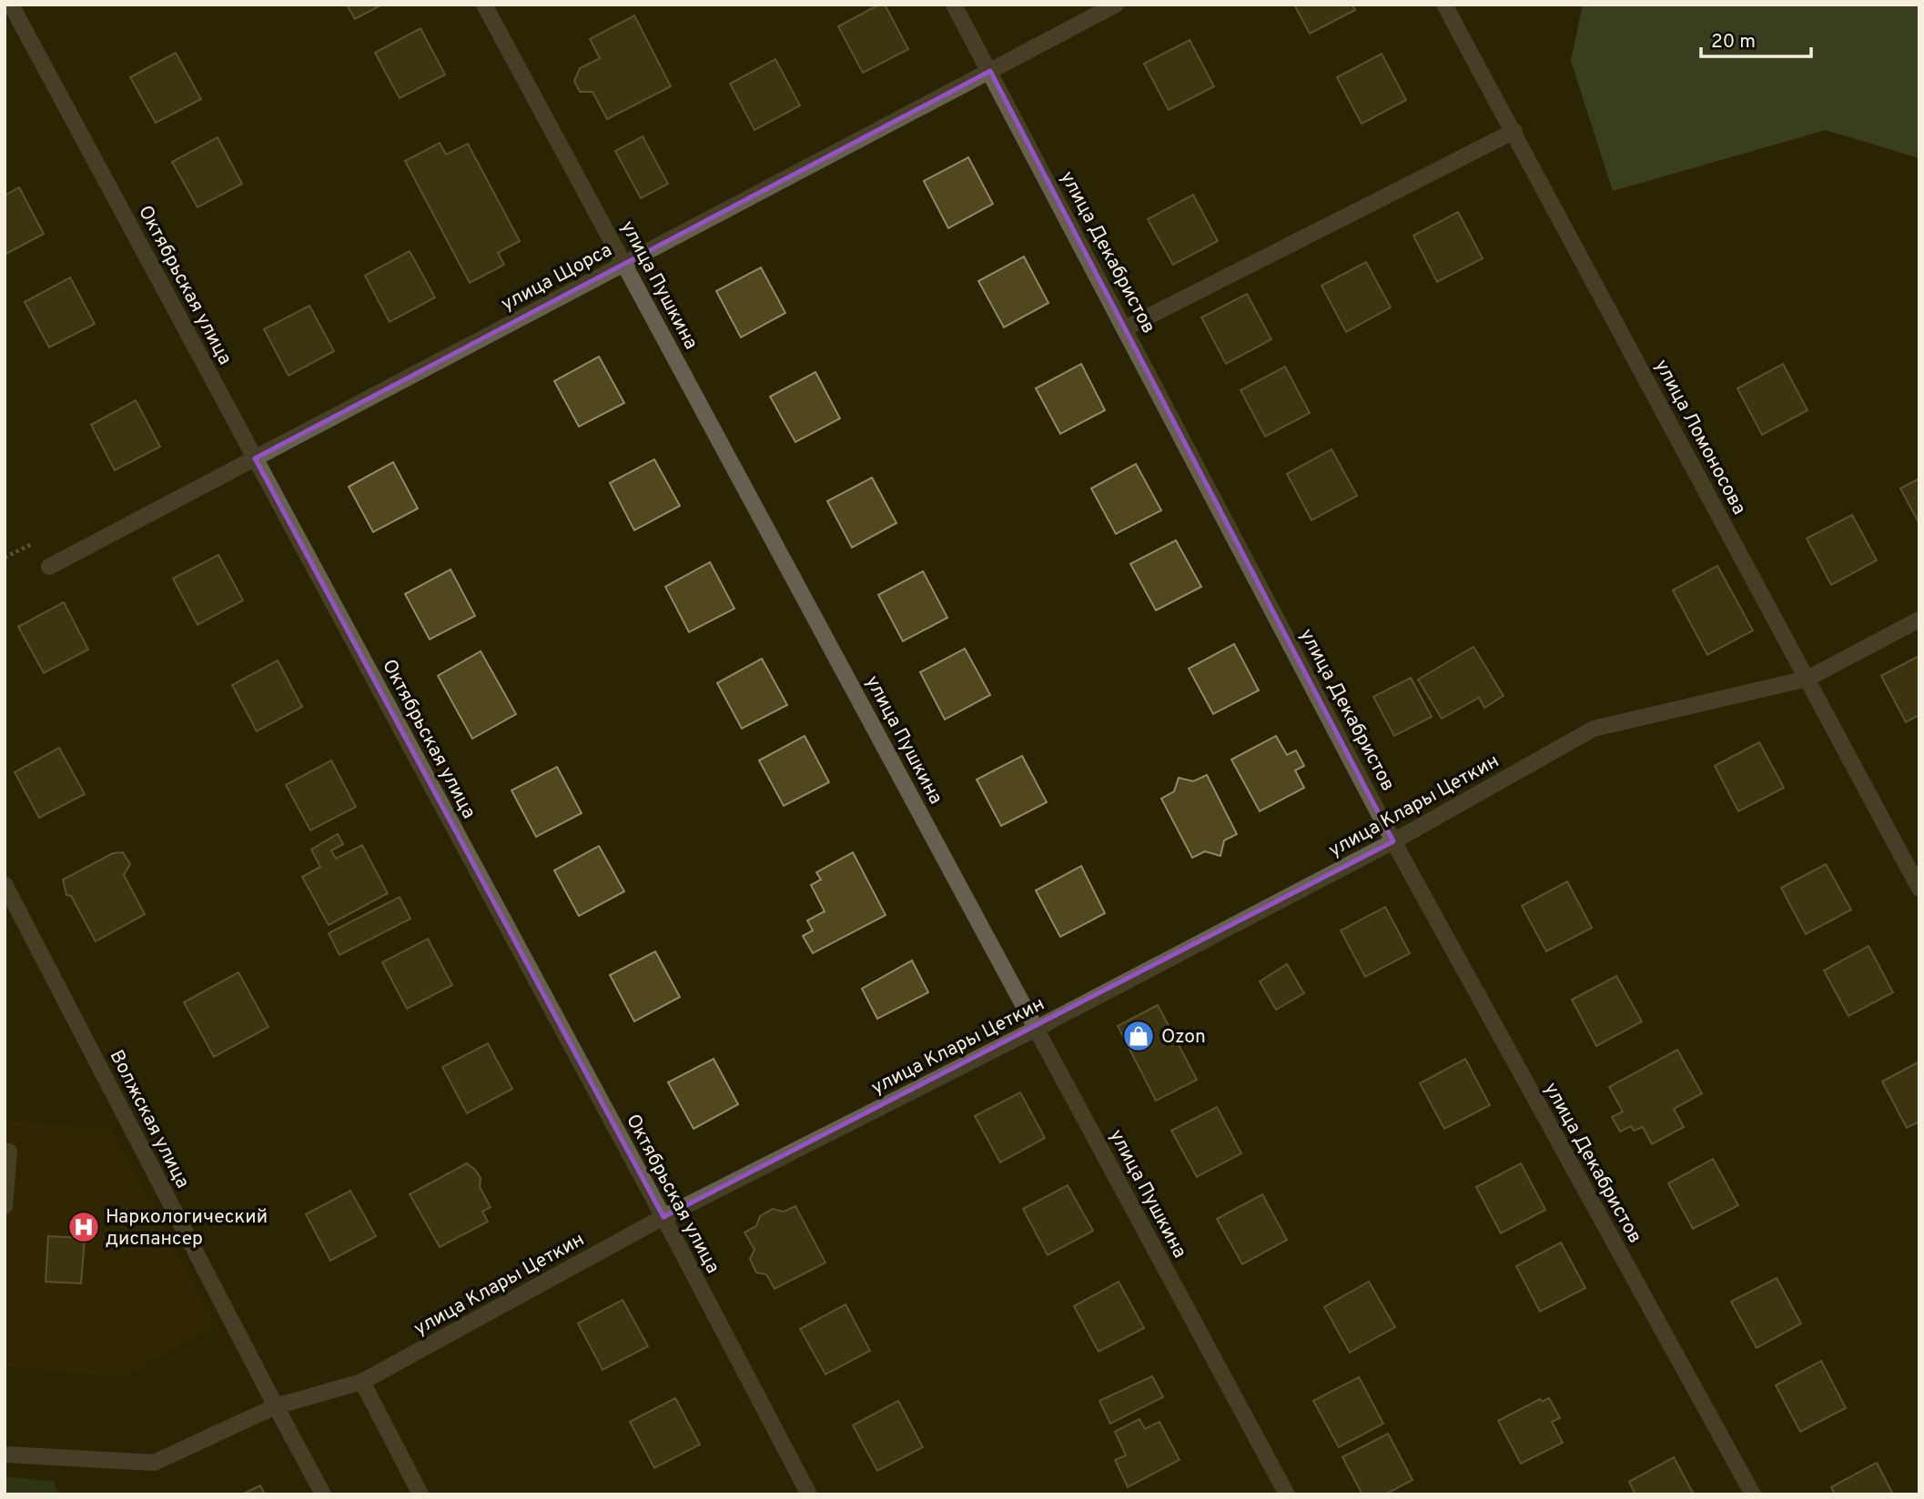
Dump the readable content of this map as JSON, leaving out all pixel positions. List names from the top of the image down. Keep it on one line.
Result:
{"streets":{"street":["улица Декабристов","улица Щорса","Октябрьская улица","улица Пушкина","улица Ломоносова","улица Клары Цеткин","Волжская улица"]},"crossings":[["улица Декабристов","улица Щорса"],["улица Декабристов","улица Клары Цеткин"],["улица Щорса","Октябрьская улица"],["улица Щорса","улица Пушкина"],["Октябрьская улица","улица Клары Цеткин"],["улица Пушкина","улица Клары Цеткин"],["улица Ломоносова","улица Клары Цеткин"],["улица Клары Цеткин","Волжская улица"]],"places":{"shop":["Ozon"],"hospital":["Наркологический диспансер"]},"scale_bar":"20 m"}
